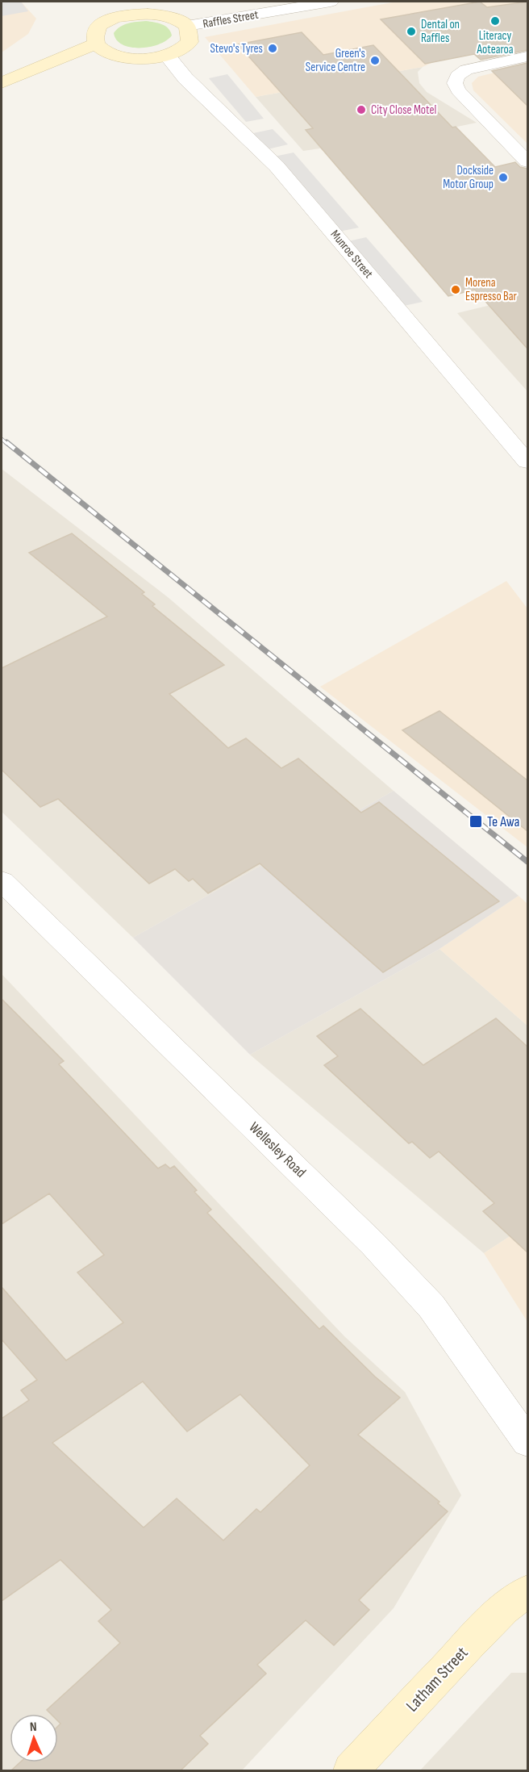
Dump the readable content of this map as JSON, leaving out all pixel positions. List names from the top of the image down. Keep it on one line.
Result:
{"streets":{"main road":["Latham Street"],"street":["Raffles Street","Munroe Street","Wellesley Road"]},"places":{"other":["Literacy Aotearoa","Dental on Raffles","Stevo's Tyres","Green's Service Centre","City Close Motel","Dockside Motor Group","Morena Espresso Bar"],"transit":["Te Awa"]},"north":"top"}
